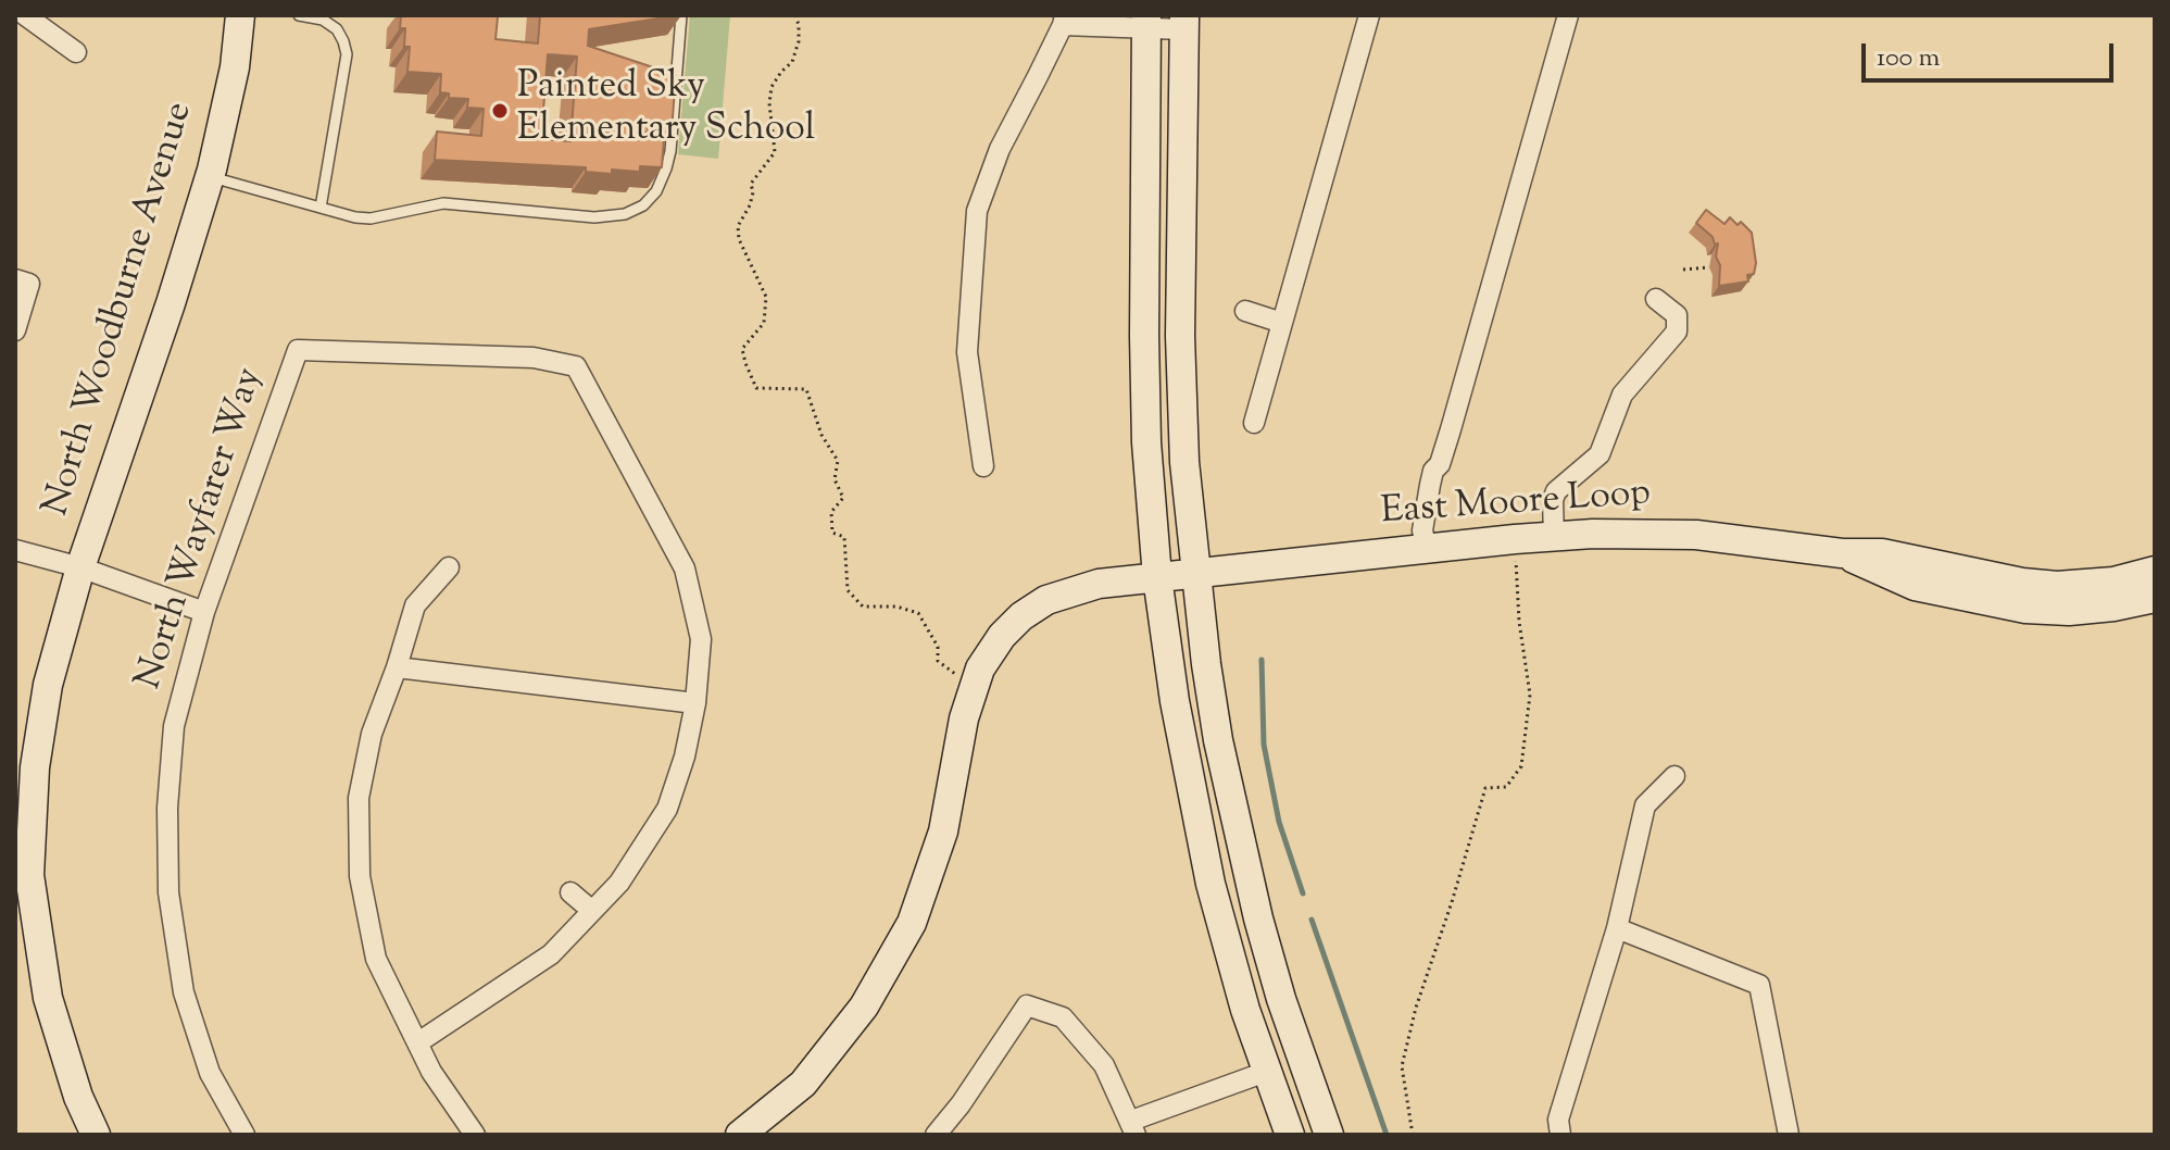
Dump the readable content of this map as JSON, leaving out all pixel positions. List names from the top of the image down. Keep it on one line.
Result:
{"streets":{"street":["North Woodburne Avenue","East Moore Loop","North Wayfarer Way"]},"places":["Painted Sky Elementary School"],"scale_bar":"100 m"}
